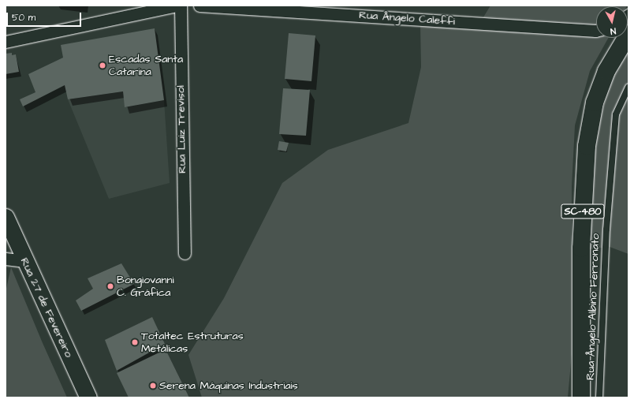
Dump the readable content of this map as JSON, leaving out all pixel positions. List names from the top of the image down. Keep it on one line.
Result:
{"streets":{"main road":["SC-480","Rua 27 de Fevereiro"],"street":["Rua Ângelo Caleffi","Rua Luiz Trevisol"],"lane":["Rua Ângelo Albino Ferronato"]},"places":["Escadas Santa Catarina","Bongiovanni C. Gráfica","Totaltec Estruturas Metálicas","Serena Máquinas Industriais"],"scale_bar":"50 m","north":"bottom"}
